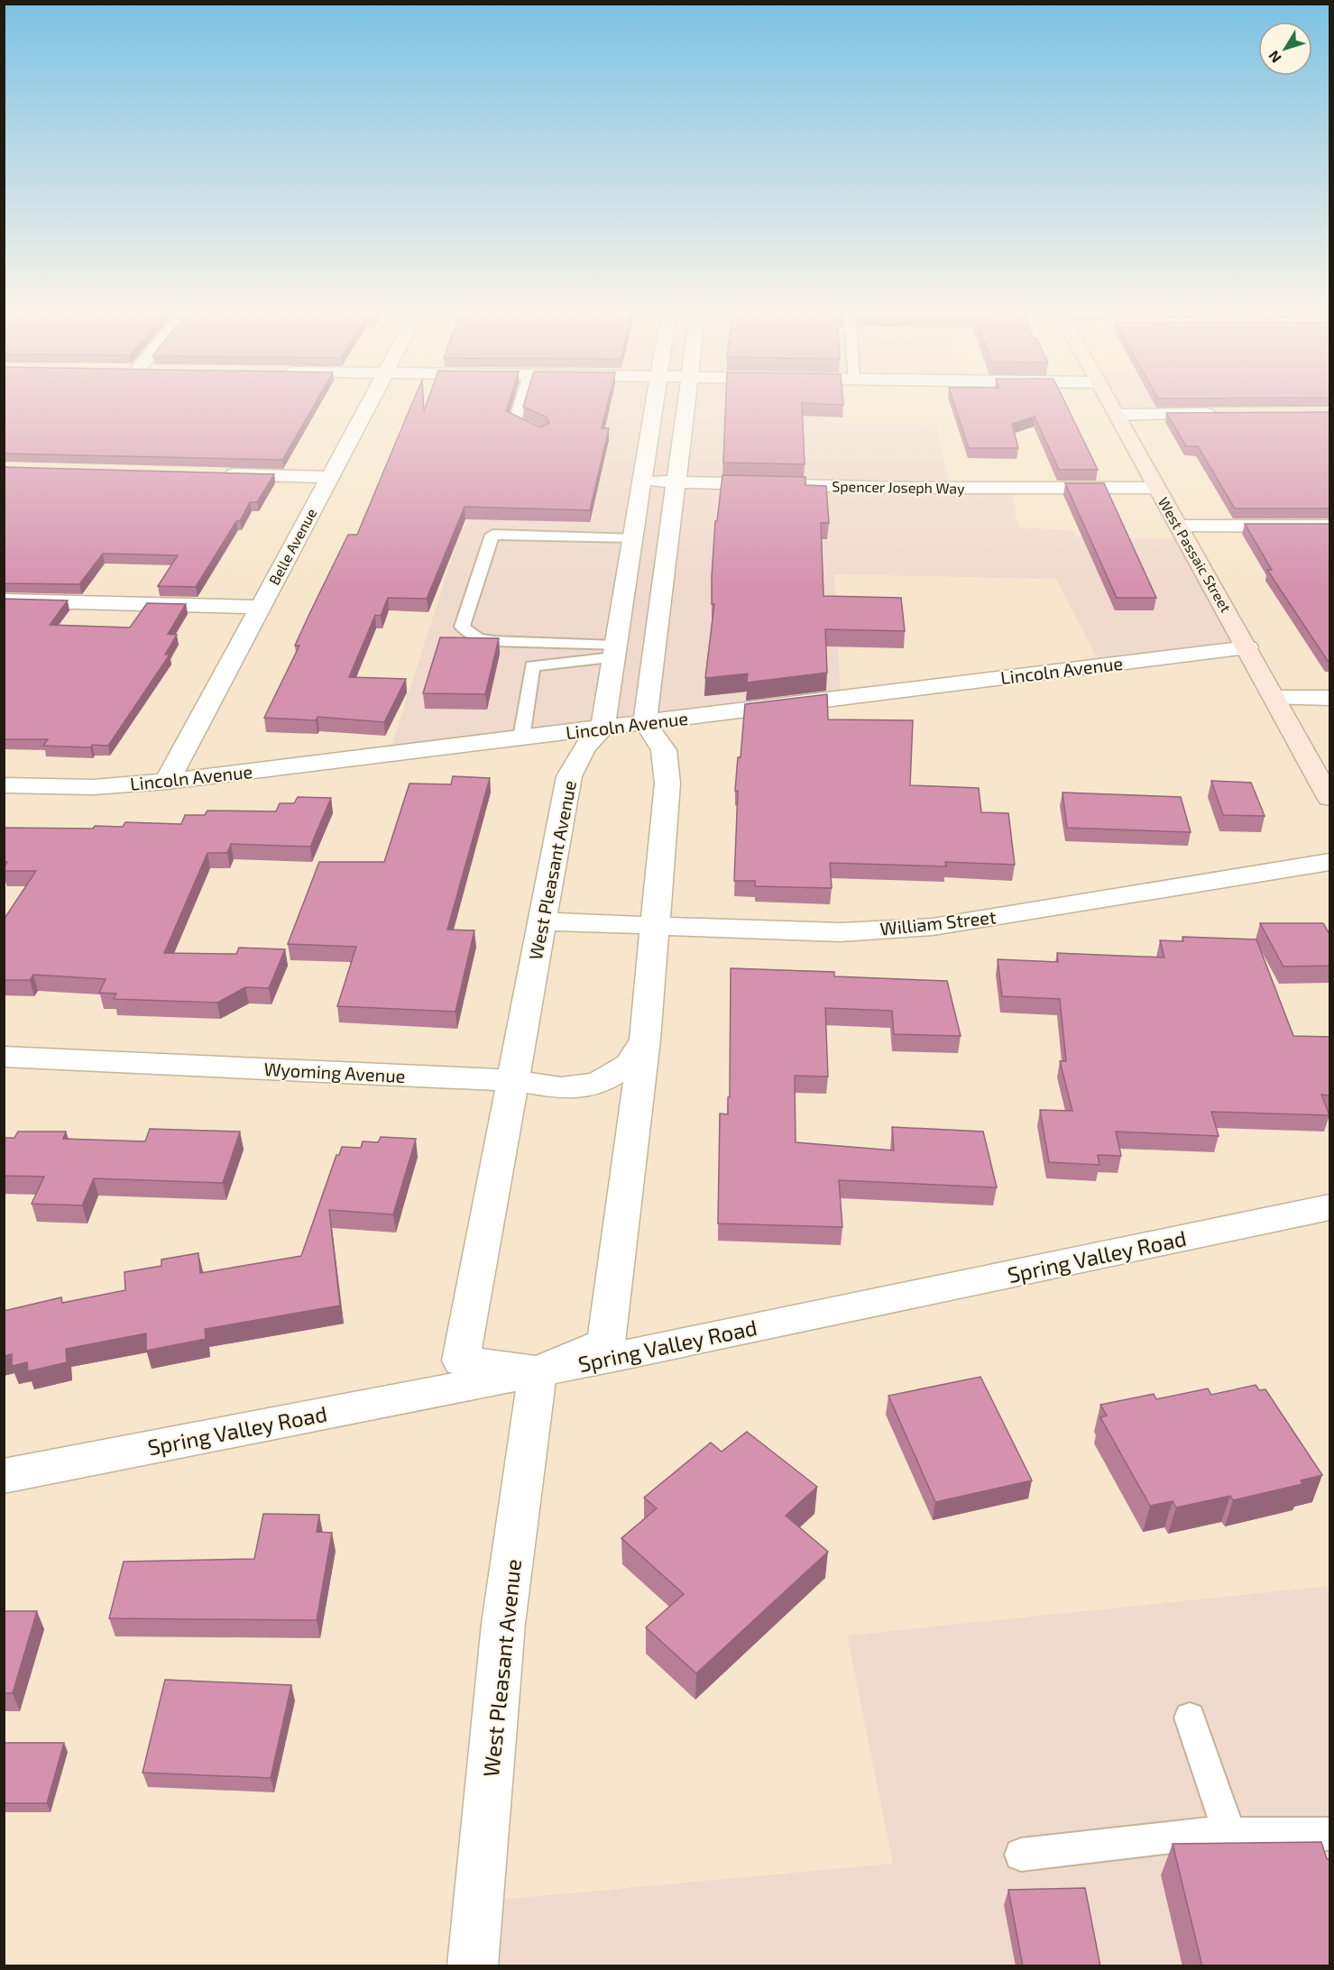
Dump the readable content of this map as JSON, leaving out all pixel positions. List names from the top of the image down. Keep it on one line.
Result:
{"streets":{"main road":["West Passaic Street"],"street":["Spencer Joseph Way","Belle Avenue","Lincoln Avenue","West Pleasant Avenue","William Street","Wyoming Avenue","Spring Valley Road"]},"crossings":[["Spencer Joseph Way","West Passaic Street"],["Belle Avenue","Lincoln Avenue"],["West Passaic Street","Lincoln Avenue"],["Lincoln Avenue","West Pleasant Avenue"],["West Pleasant Avenue","William Street"],["West Pleasant Avenue","Wyoming Avenue"],["West Pleasant Avenue","Spring Valley Road"]],"north":"bottom left"}
